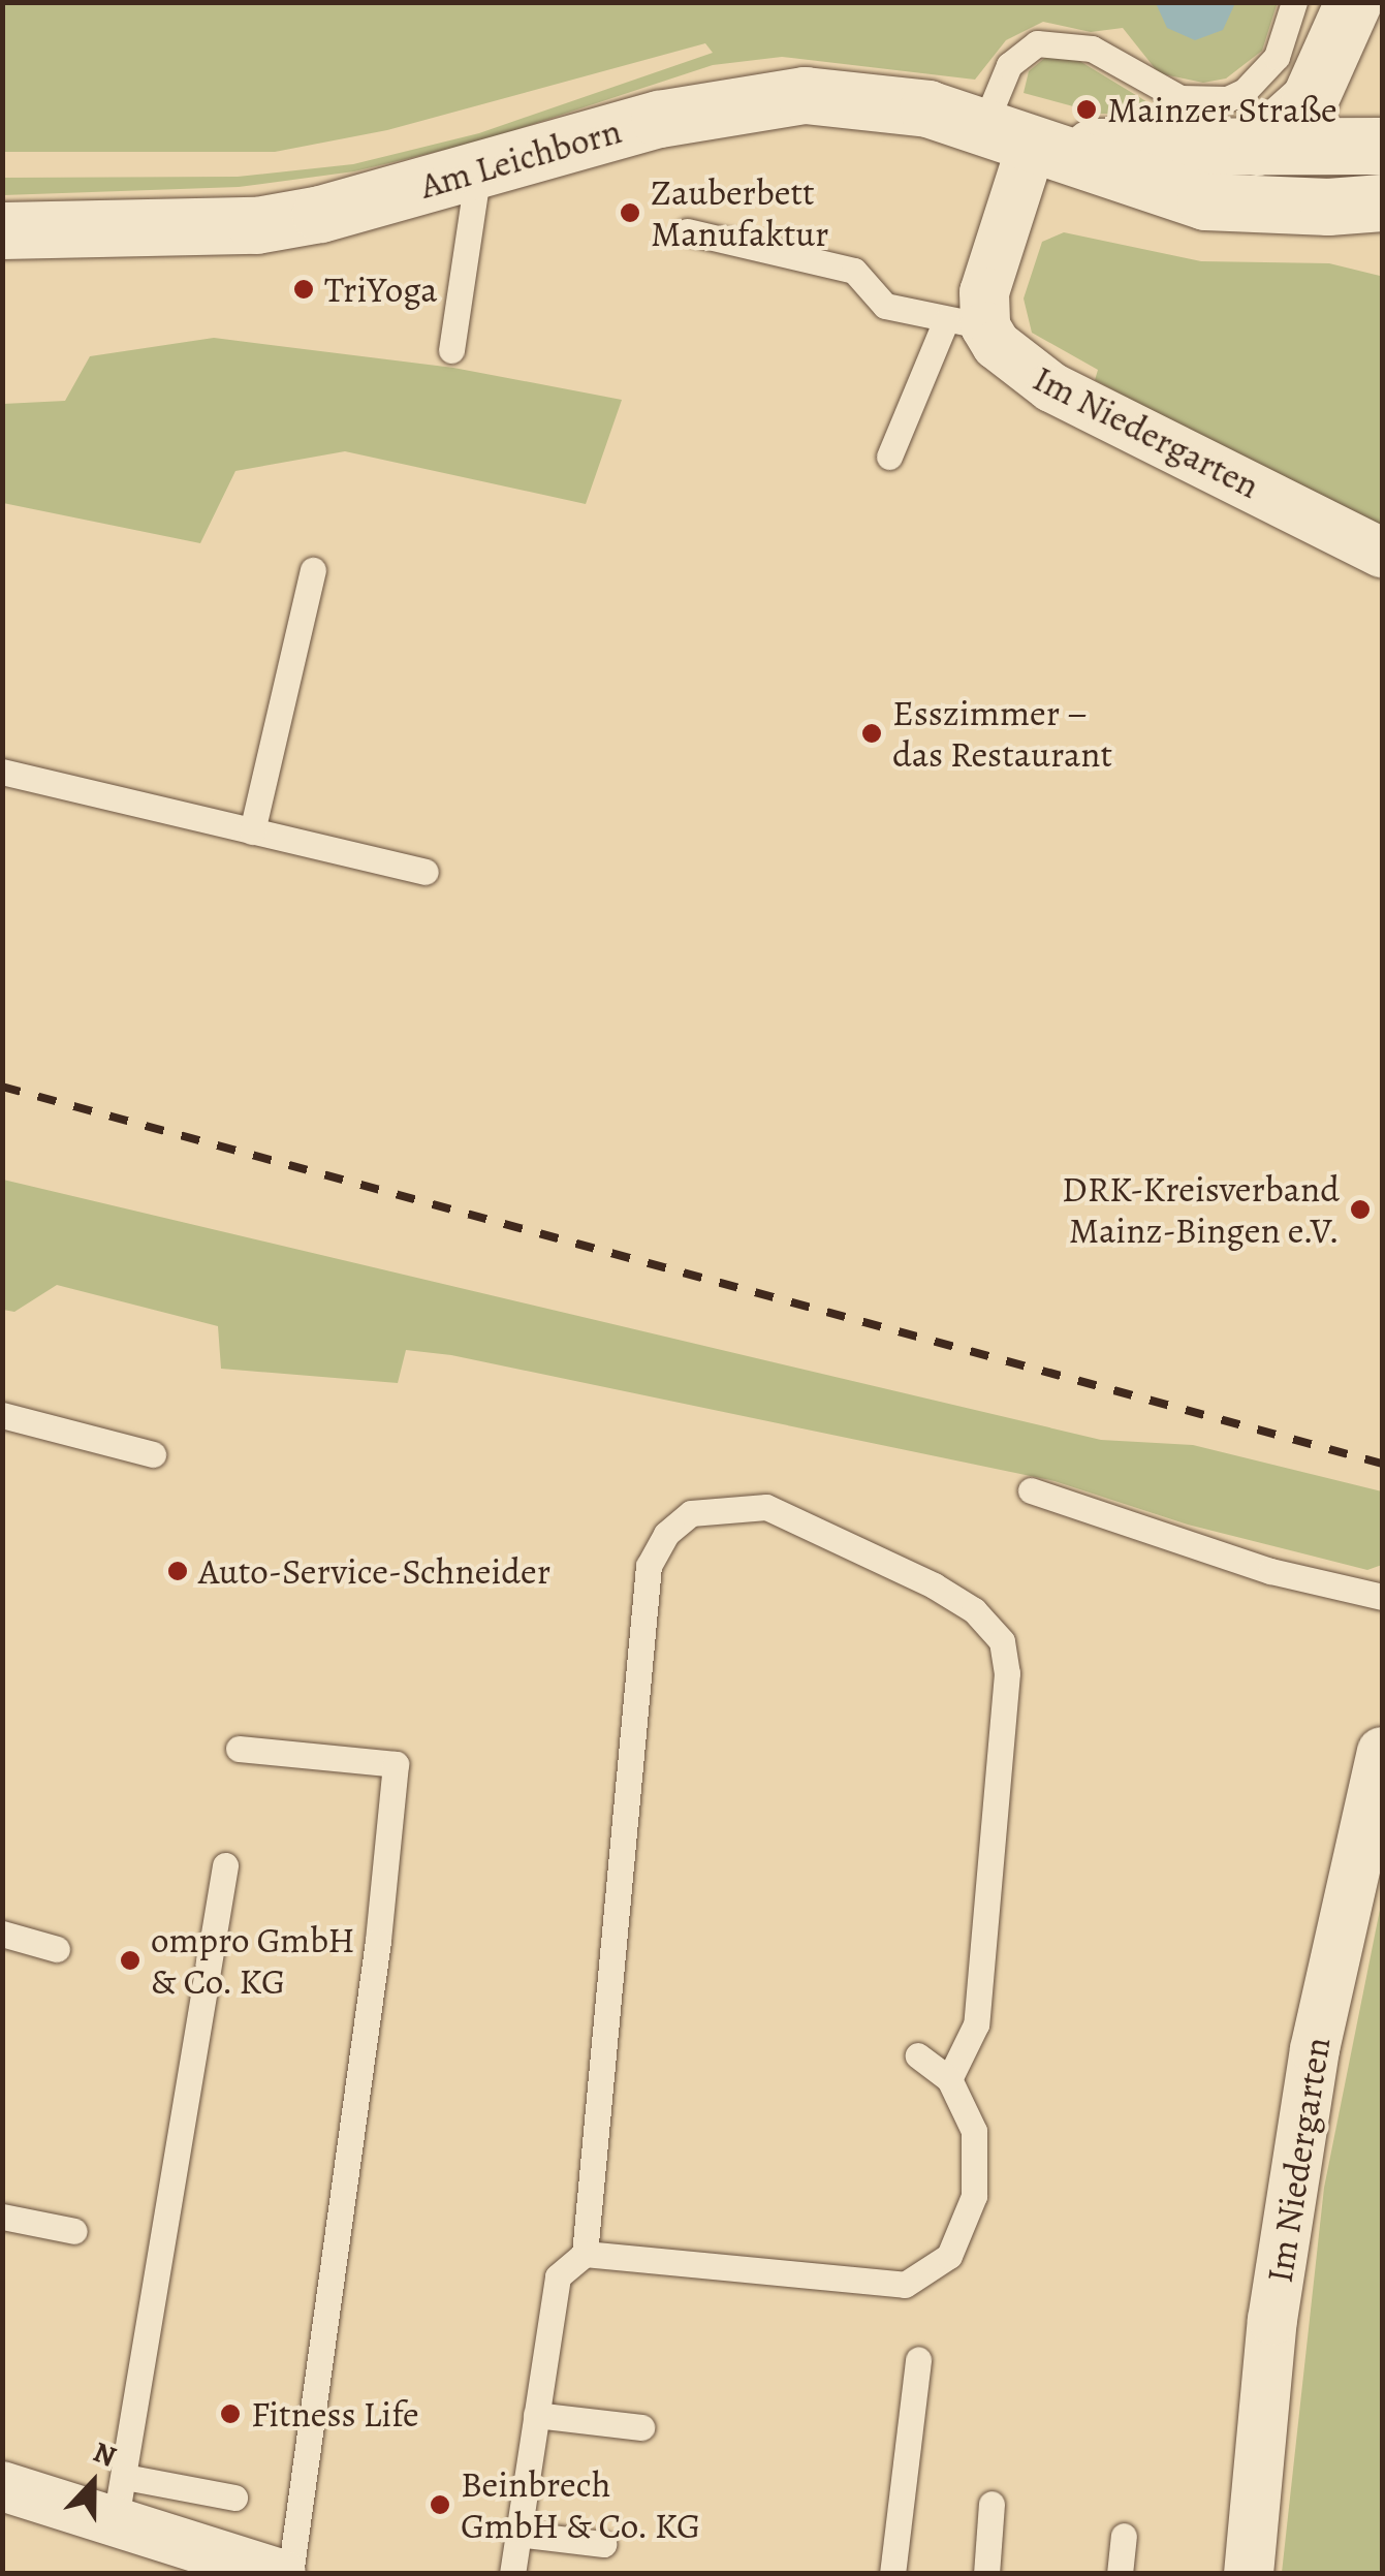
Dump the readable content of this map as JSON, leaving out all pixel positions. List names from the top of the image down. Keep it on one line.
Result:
{"streets":{"street":["Am Leichborn","Im Niedergarten"]},"places":["Mainzer Straße","Zauberbett Manufaktur","TriYoga","Esszimmer – das Restaurant","DRK-Kreisverband Mainz-Bingen e.V.","Auto-Service-Schneider","ompro GmbH & Co. KG","Fitness Life","Beinbrech GmbH & Co. KG"],"north":"top"}
